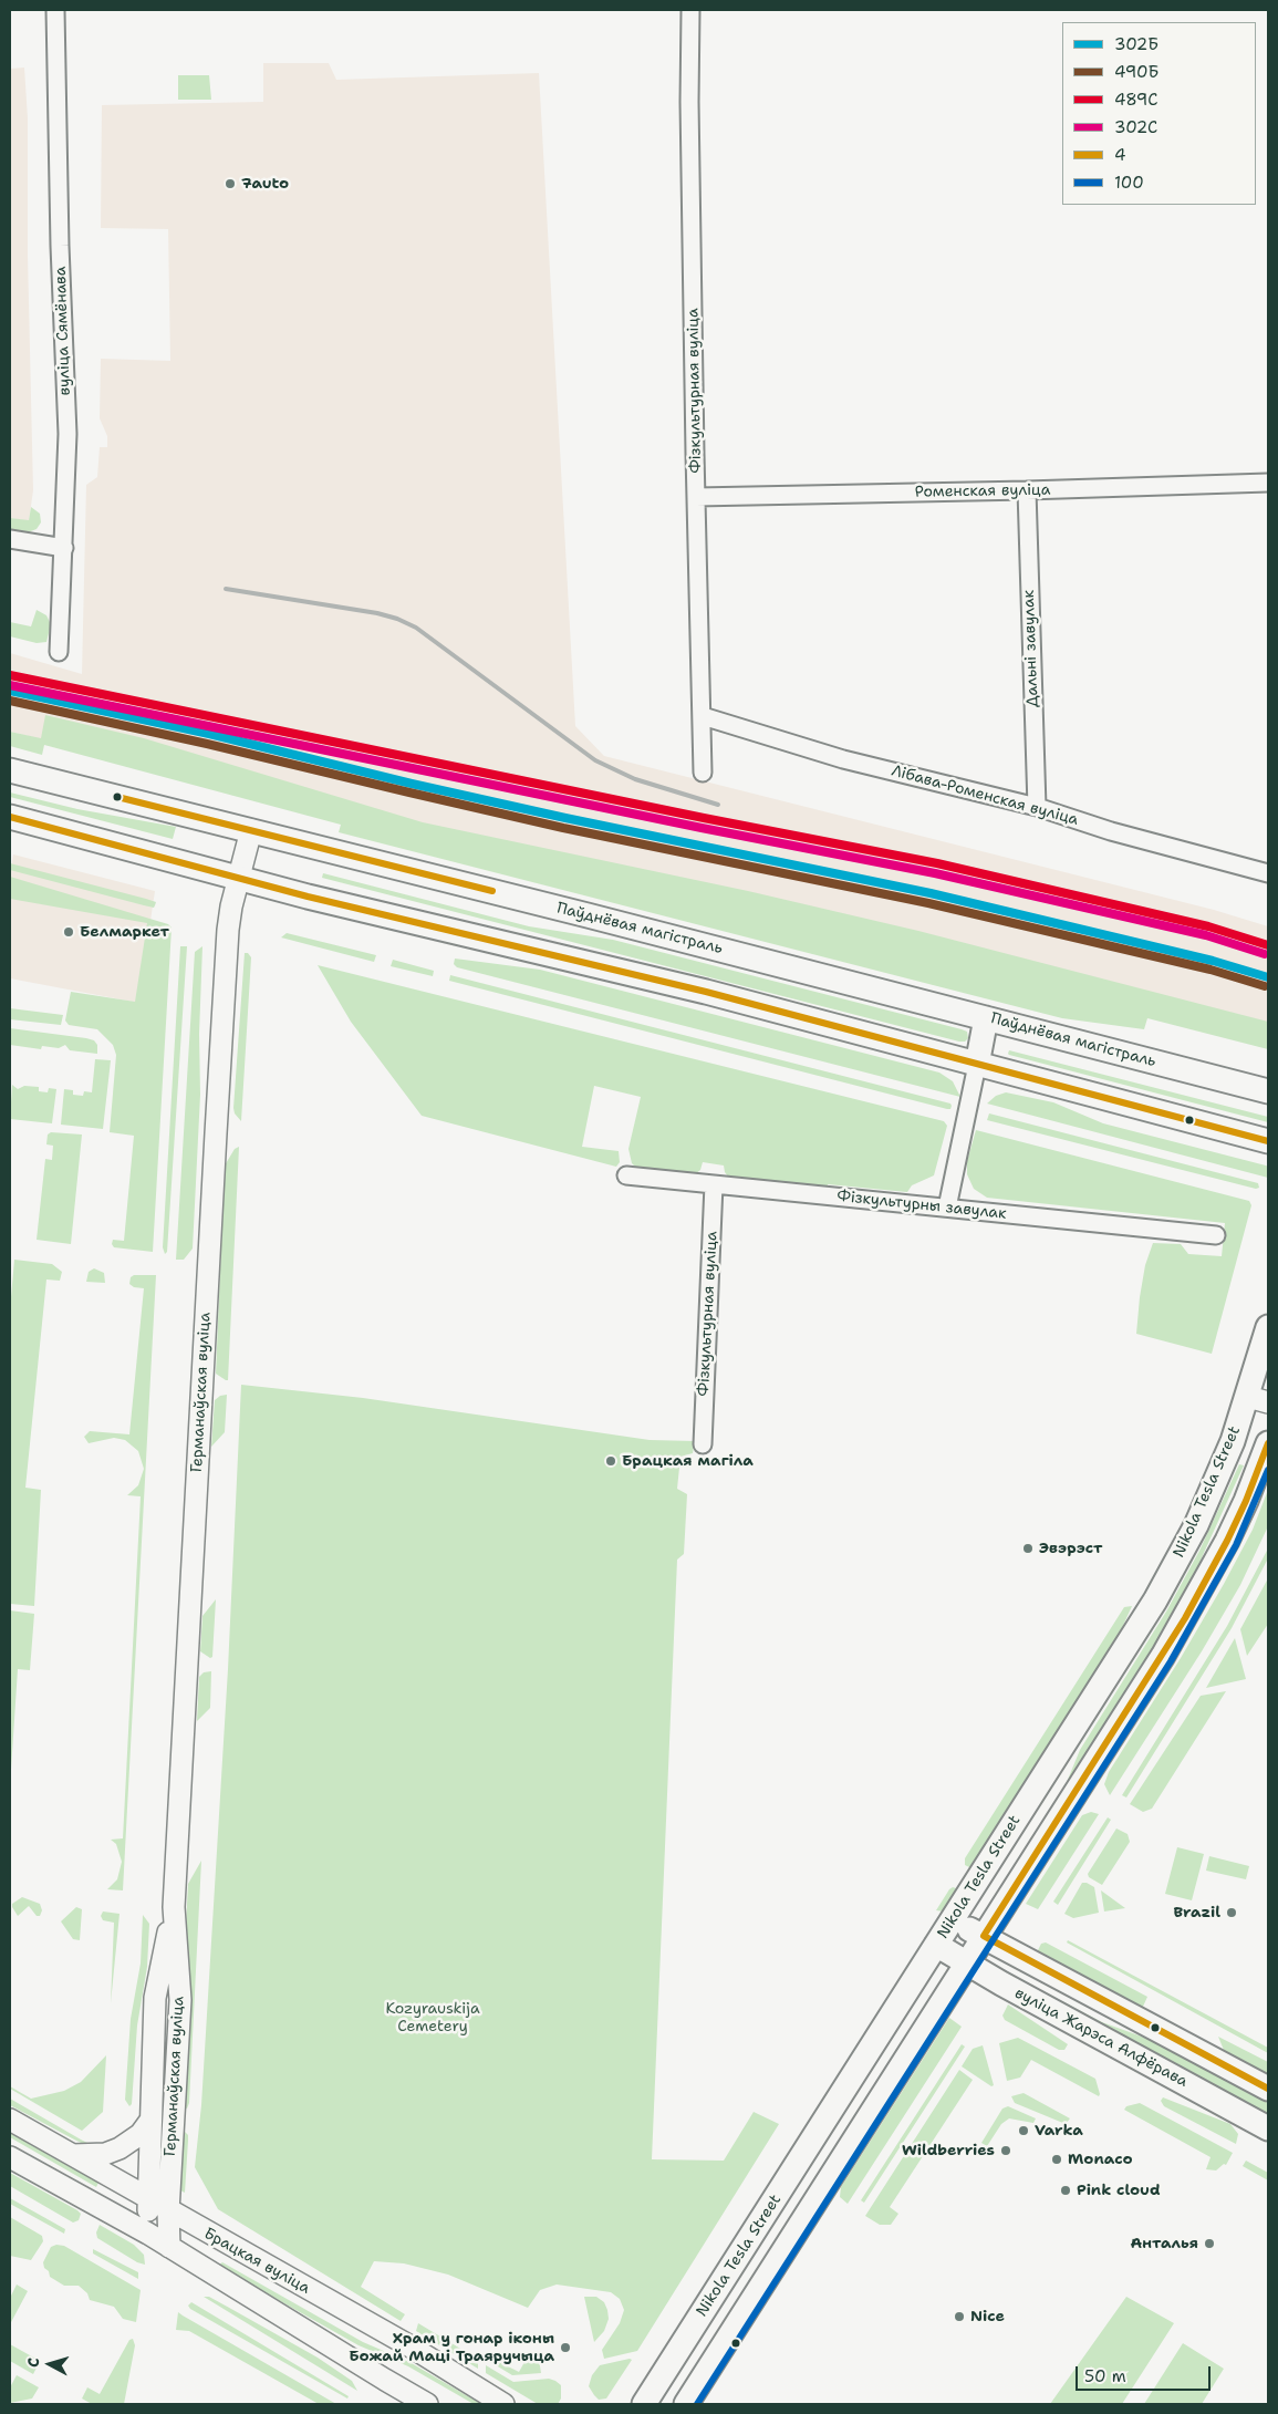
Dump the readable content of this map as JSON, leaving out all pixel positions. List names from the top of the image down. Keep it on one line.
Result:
{"streets":{"main road":["Паўднёвая магістраль","Nikola Tesla Street","вуліца Жарэса Алфёрава"],"street":["вуліца Сямёнава","Фізкультурная вуліца","Роменская вуліца","Дальні завулак","Лібава-Роменская вуліца","Фізкультурны завулак","Германаўская вуліца","Брацкая вуліца"]},"crossings":[["Фізкультурная вуліца","Роменская вуліца"],["Фізкультурная вуліца","Лібава-Роменская вуліца"],["Фізкультурная вуліца","Фізкультурны завулак"],["Роменская вуліца","Дальні завулак"],["Дальні завулак","Лібава-Роменская вуліца"],["Паўднёвая магістраль","Германаўская вуліца"],["Германаўская вуліца","Брацкая вуліца"],["Nikola Tesla Street","вуліца Жарэса Алфёрава"]],"parks":["Kozyrauskija Cemetery"],"places":["7auto","Белмаркет","Брацкая магіла","Эвэрэст","Brazil","Varka","Wildberries","Monaco","Pink cloud","Анталья","Nice","Храм у гонар іконы Божай Маці Траяручыца"],"lines":["transit line 489С","transit line 302С","transit line 302Б","transit line 490Б","transit line 4","transit line 100"],"legend":["302Б","490Б","489С","302С","4","100"],"scale_bar":"50 m","north":"left"}
